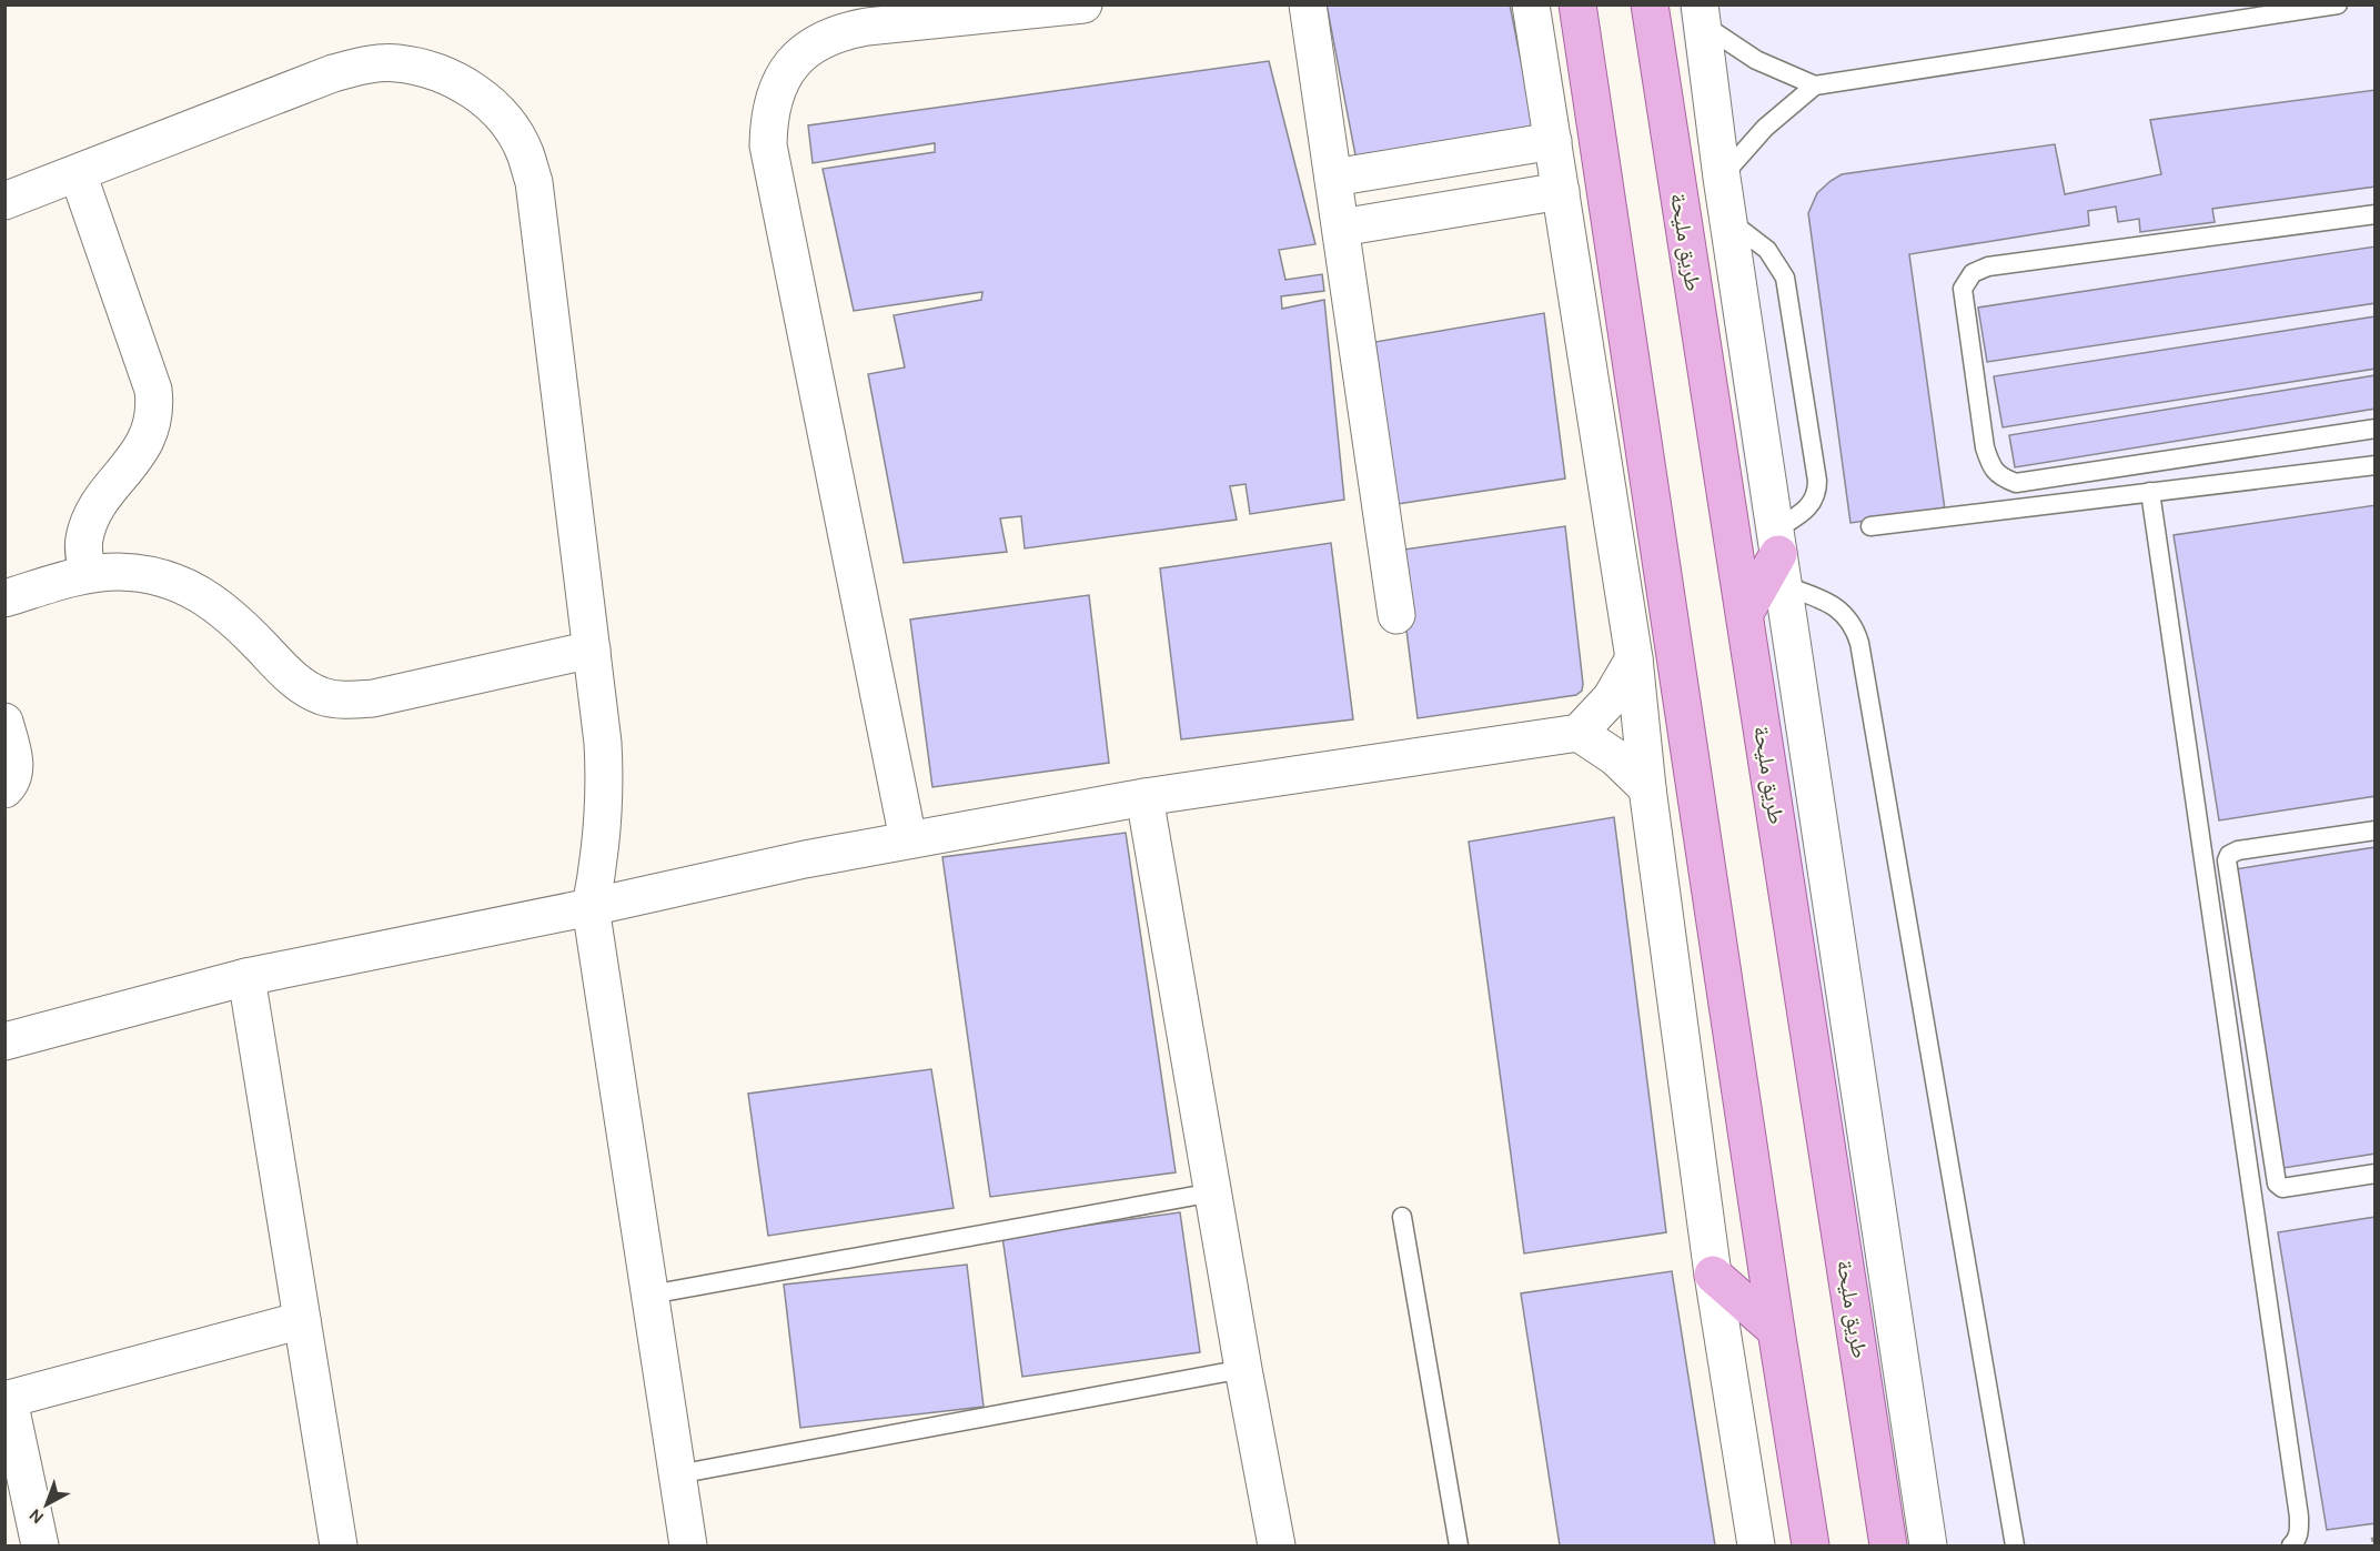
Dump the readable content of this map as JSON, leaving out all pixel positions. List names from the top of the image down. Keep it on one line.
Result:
{"streets":{"main road":["طريق مليحة"]},"north":"bottom left"}
